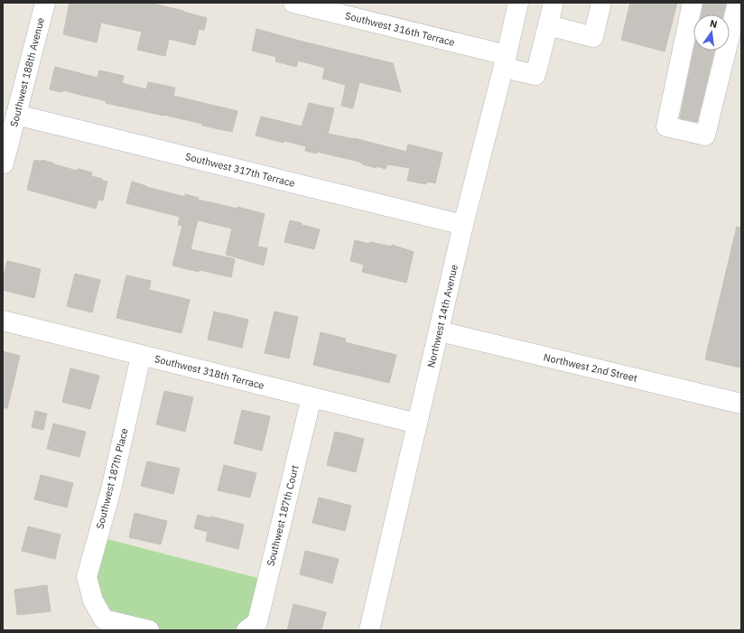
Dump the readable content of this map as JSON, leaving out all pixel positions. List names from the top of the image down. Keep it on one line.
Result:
{"streets":{"street":["Southwest 316th Terrace","Southwest 188th Avenue","Southwest 317th Terrace","Northwest 14th Avenue","Northwest 2nd Street","Southwest 318th Terrace","Southwest 187th Place","Southwest 187th Court"]},"crossings":[["Southwest 316th Terrace","Northwest 14th Avenue"],["Southwest 188th Avenue","Southwest 317th Terrace"],["Southwest 317th Terrace","Northwest 14th Avenue"],["Northwest 14th Avenue","Northwest 2nd Street"],["Northwest 14th Avenue","Southwest 318th Terrace"],["Southwest 318th Terrace","Southwest 187th Place"],["Southwest 318th Terrace","Southwest 187th Court"]],"north":"top"}
